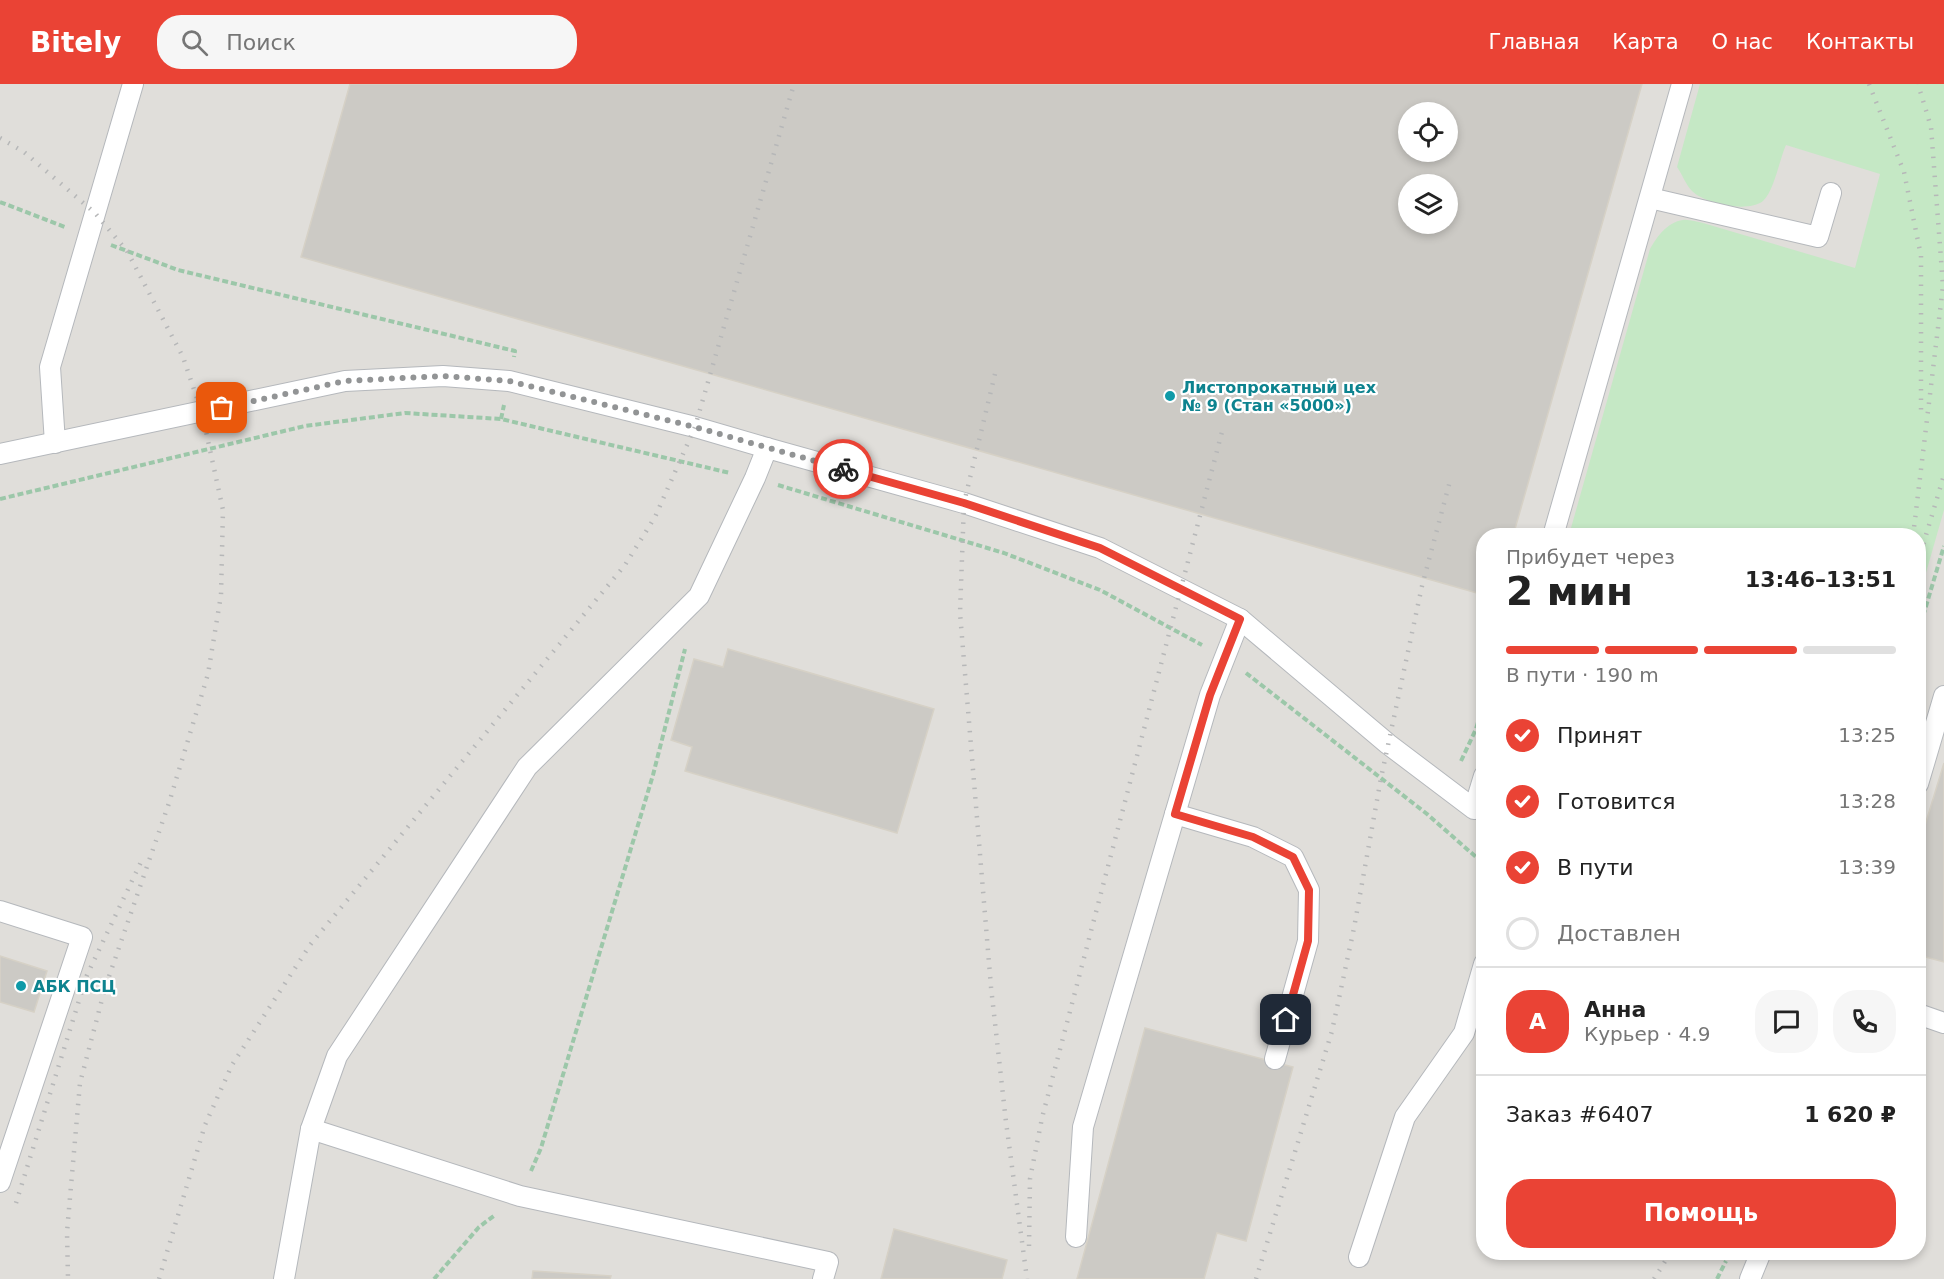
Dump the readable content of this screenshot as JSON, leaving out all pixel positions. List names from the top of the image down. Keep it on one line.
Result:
{"places":["Листопрокатный цех № 9 (Стан «5000»)","АБК ПСЦ"],"page":{"header":"Bitely","search":"Поиск","nav":["Главная","Карта","О нас","Контакты"],"heading":["2 мин","Прибудет через","13:46–13:51"],"panel":["Анна","Курьер · 4.9","Заказ #6407","1 620 ₽"],"bar":"В пути · 190 m","list":[["Принят","13:25"],["Готовится","13:28"],["В пути","13:39"],"Доставлен"],"round":"А","buttons":"Помощь"}}
